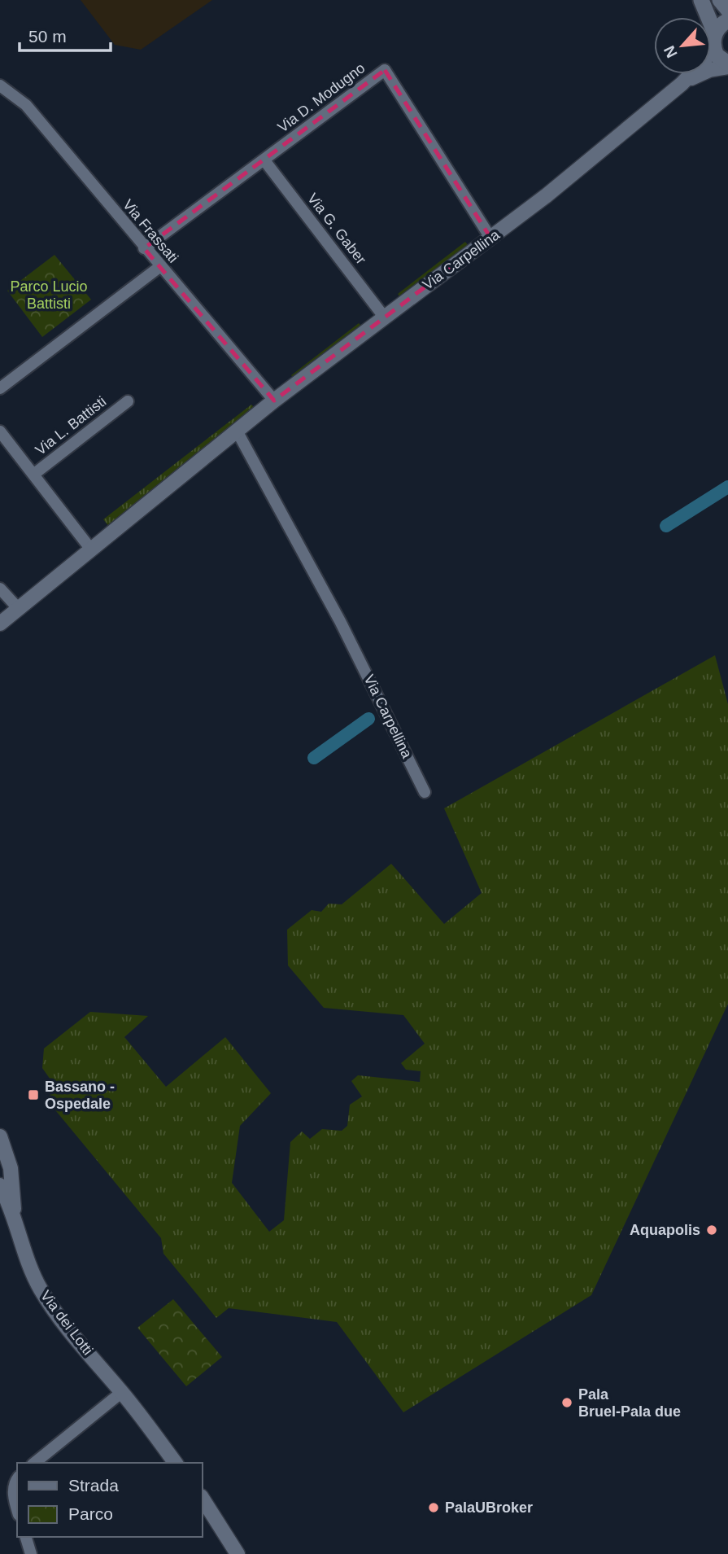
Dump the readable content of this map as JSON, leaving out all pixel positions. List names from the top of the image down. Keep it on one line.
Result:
{"streets":{"street":["Via D. Modugno","Via G. Gaber","Via Frassati","Via Carpellina","Via L. Battisti","Via dei Lotti"]},"crossings":[["Via D. Modugno","Via G. Gaber"],["Via D. Modugno","Via Frassati"],["Via D. Modugno","Via Carpellina"],["Via G. Gaber","Via Carpellina"],["Via Frassati","Via Carpellina"],["Via Carpellina","Via L. Battisti"]],"parks":["Parco Lucio Battisti"],"places":{"transit":["Bassano - Ospedale"],"other":["Aquapolis","Pala Bruel-Pala due","PalaUBroker"]},"legend":["Strada","Parco"],"scale_bar":"50 m","north":"bottom left"}
